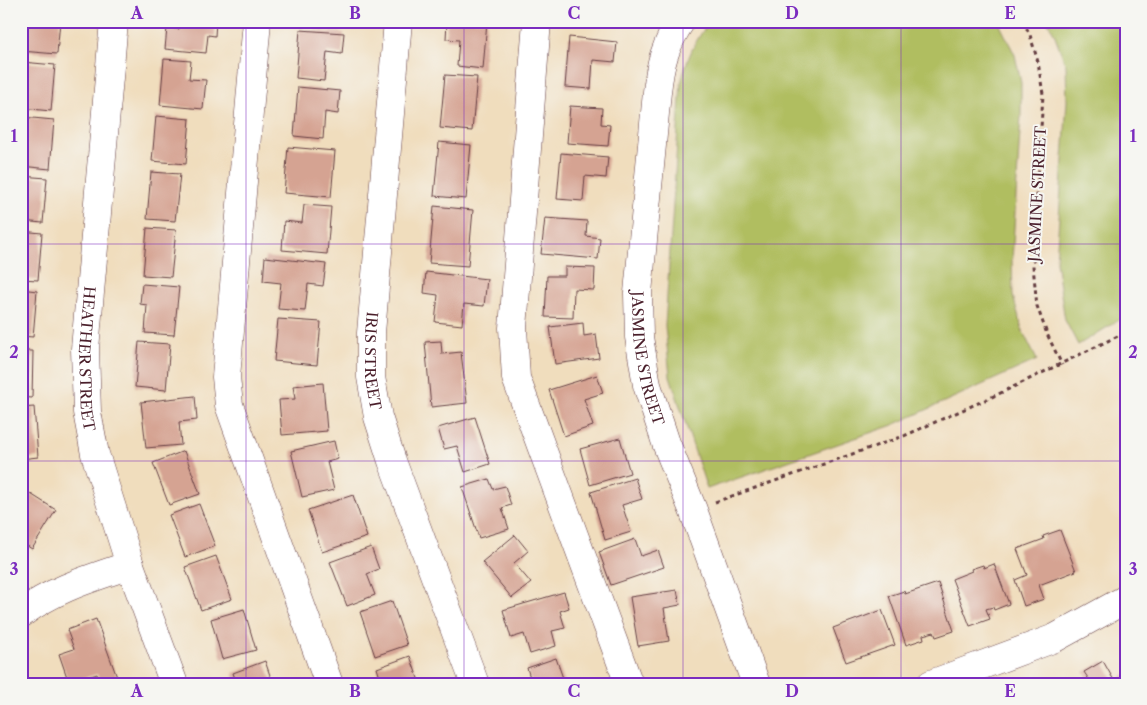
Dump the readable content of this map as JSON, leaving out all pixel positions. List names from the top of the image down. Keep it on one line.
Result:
{"streets":{"street":["JASMINE STREET","HEATHER STREET","IRIS STREET"]},"grid":{"columns":["A","B","C","D","E"],"rows":["1","2","3"]}}
